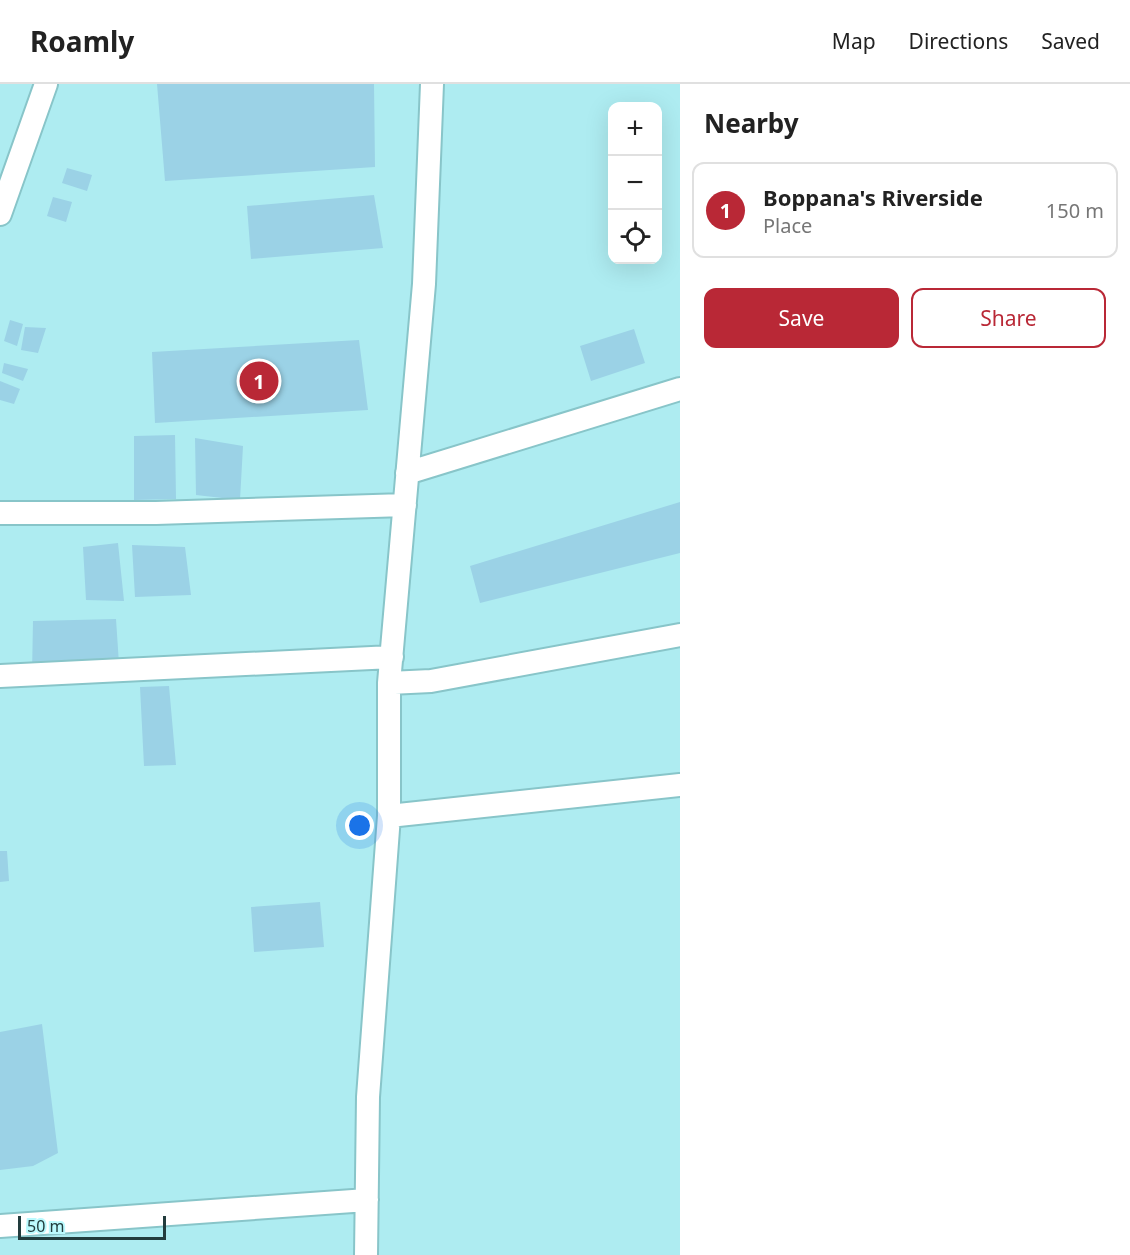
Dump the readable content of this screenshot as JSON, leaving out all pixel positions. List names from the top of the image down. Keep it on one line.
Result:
{"scale_bar":"50 m","page":{"header":"Roamly","nav":["Map","Directions","Saved"],"heading":"Nearby","map_buttons":["+","−"],"list":[{"mark":"1","name":"Boppana's Riverside","note":"Place","value":"150 m"}],"buttons":["Save","Share"],"pins":"1","scale":"50 m"}}
